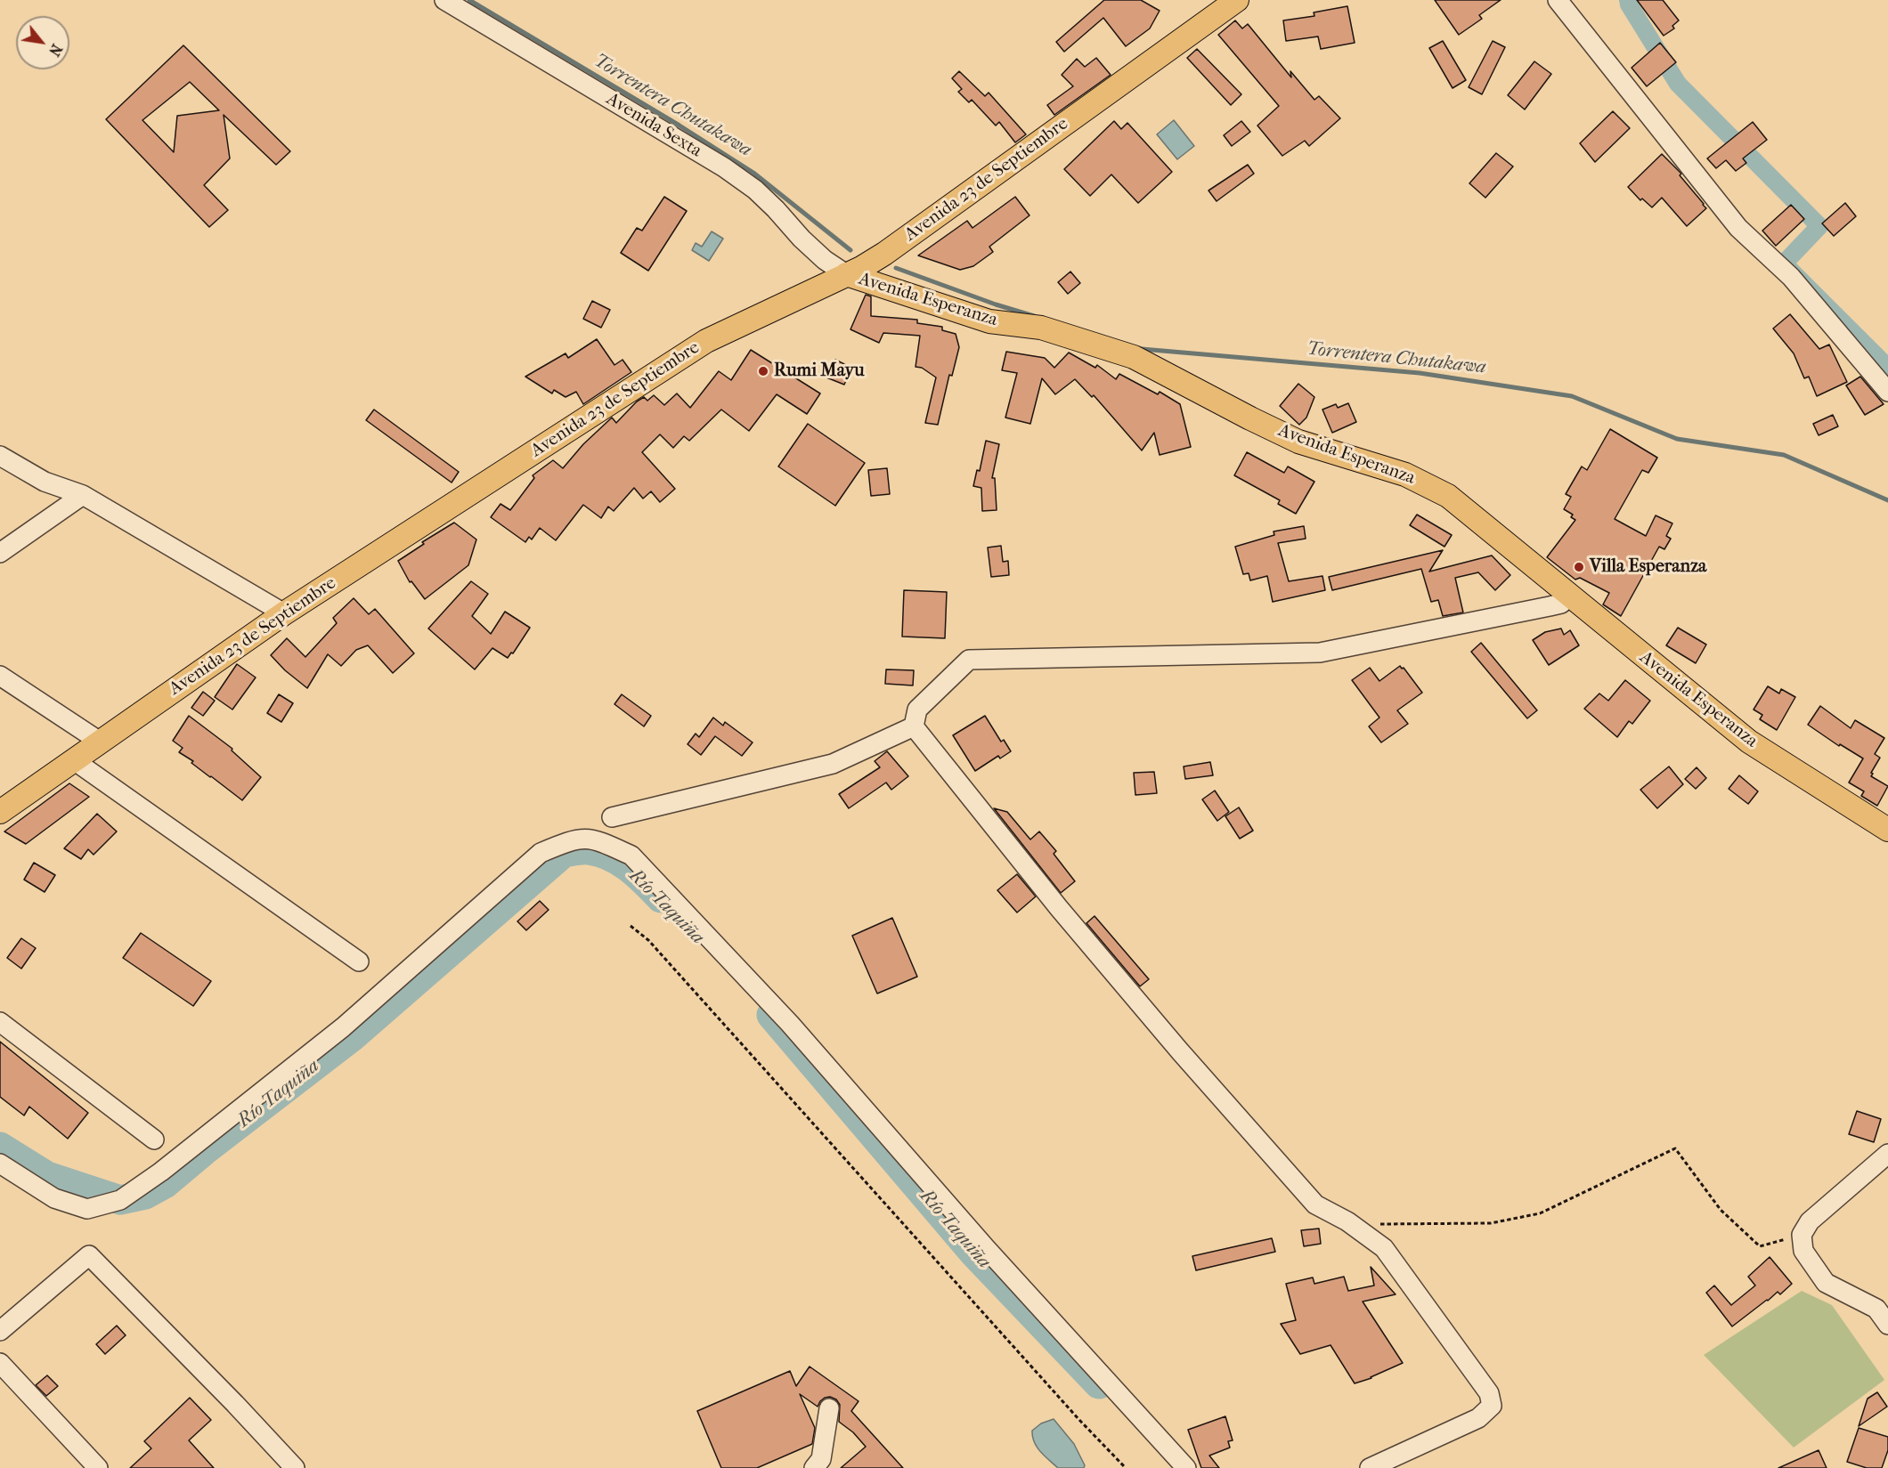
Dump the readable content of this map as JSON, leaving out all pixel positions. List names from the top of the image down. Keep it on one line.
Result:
{"streets":{"main road":["Avenida 23 de Septiembre","Avenida Esperanza"],"street":["Avenida Sexta"]},"crossings":[["Avenida Sexta","Avenida 23 de Septiembre"],["Avenida Sexta","Avenida Esperanza"],["Avenida 23 de Septiembre","Avenida Esperanza"]],"water":["Torrentera Chutakawa","Río Taquiña"],"places":["Rumi Mayu","Villa Esperanza"],"north":"bottom right"}
